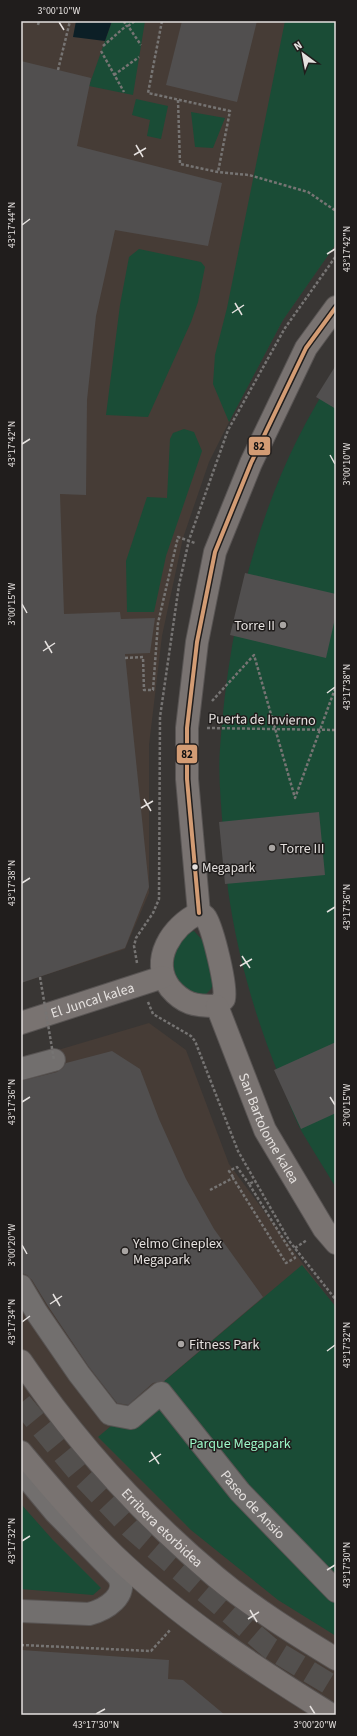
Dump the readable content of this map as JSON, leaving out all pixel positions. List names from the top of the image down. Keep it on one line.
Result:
{"streets":{"street":["El Juncal kalea","San Bartolome kalea","Paseo de Ansio","Erribera etorbidea"],"path":["Puerta de Invierno"]},"parks":["Parque Megapark"],"places":["Torre II","Torre III","Megapark","Yelmo Cineplex Megapark","Fitness Park"],"lines":["transit line 82"],"north":"top left","coordinates":["3°00'10\"W","43°17'44\"N","43°17'42\"N","3°00'15\"W","43°17'38\"N","43°17'36\"N","3°00'20\"W","43°17'34\"N","43°17'32\"N","43°17'30\"N"]}
